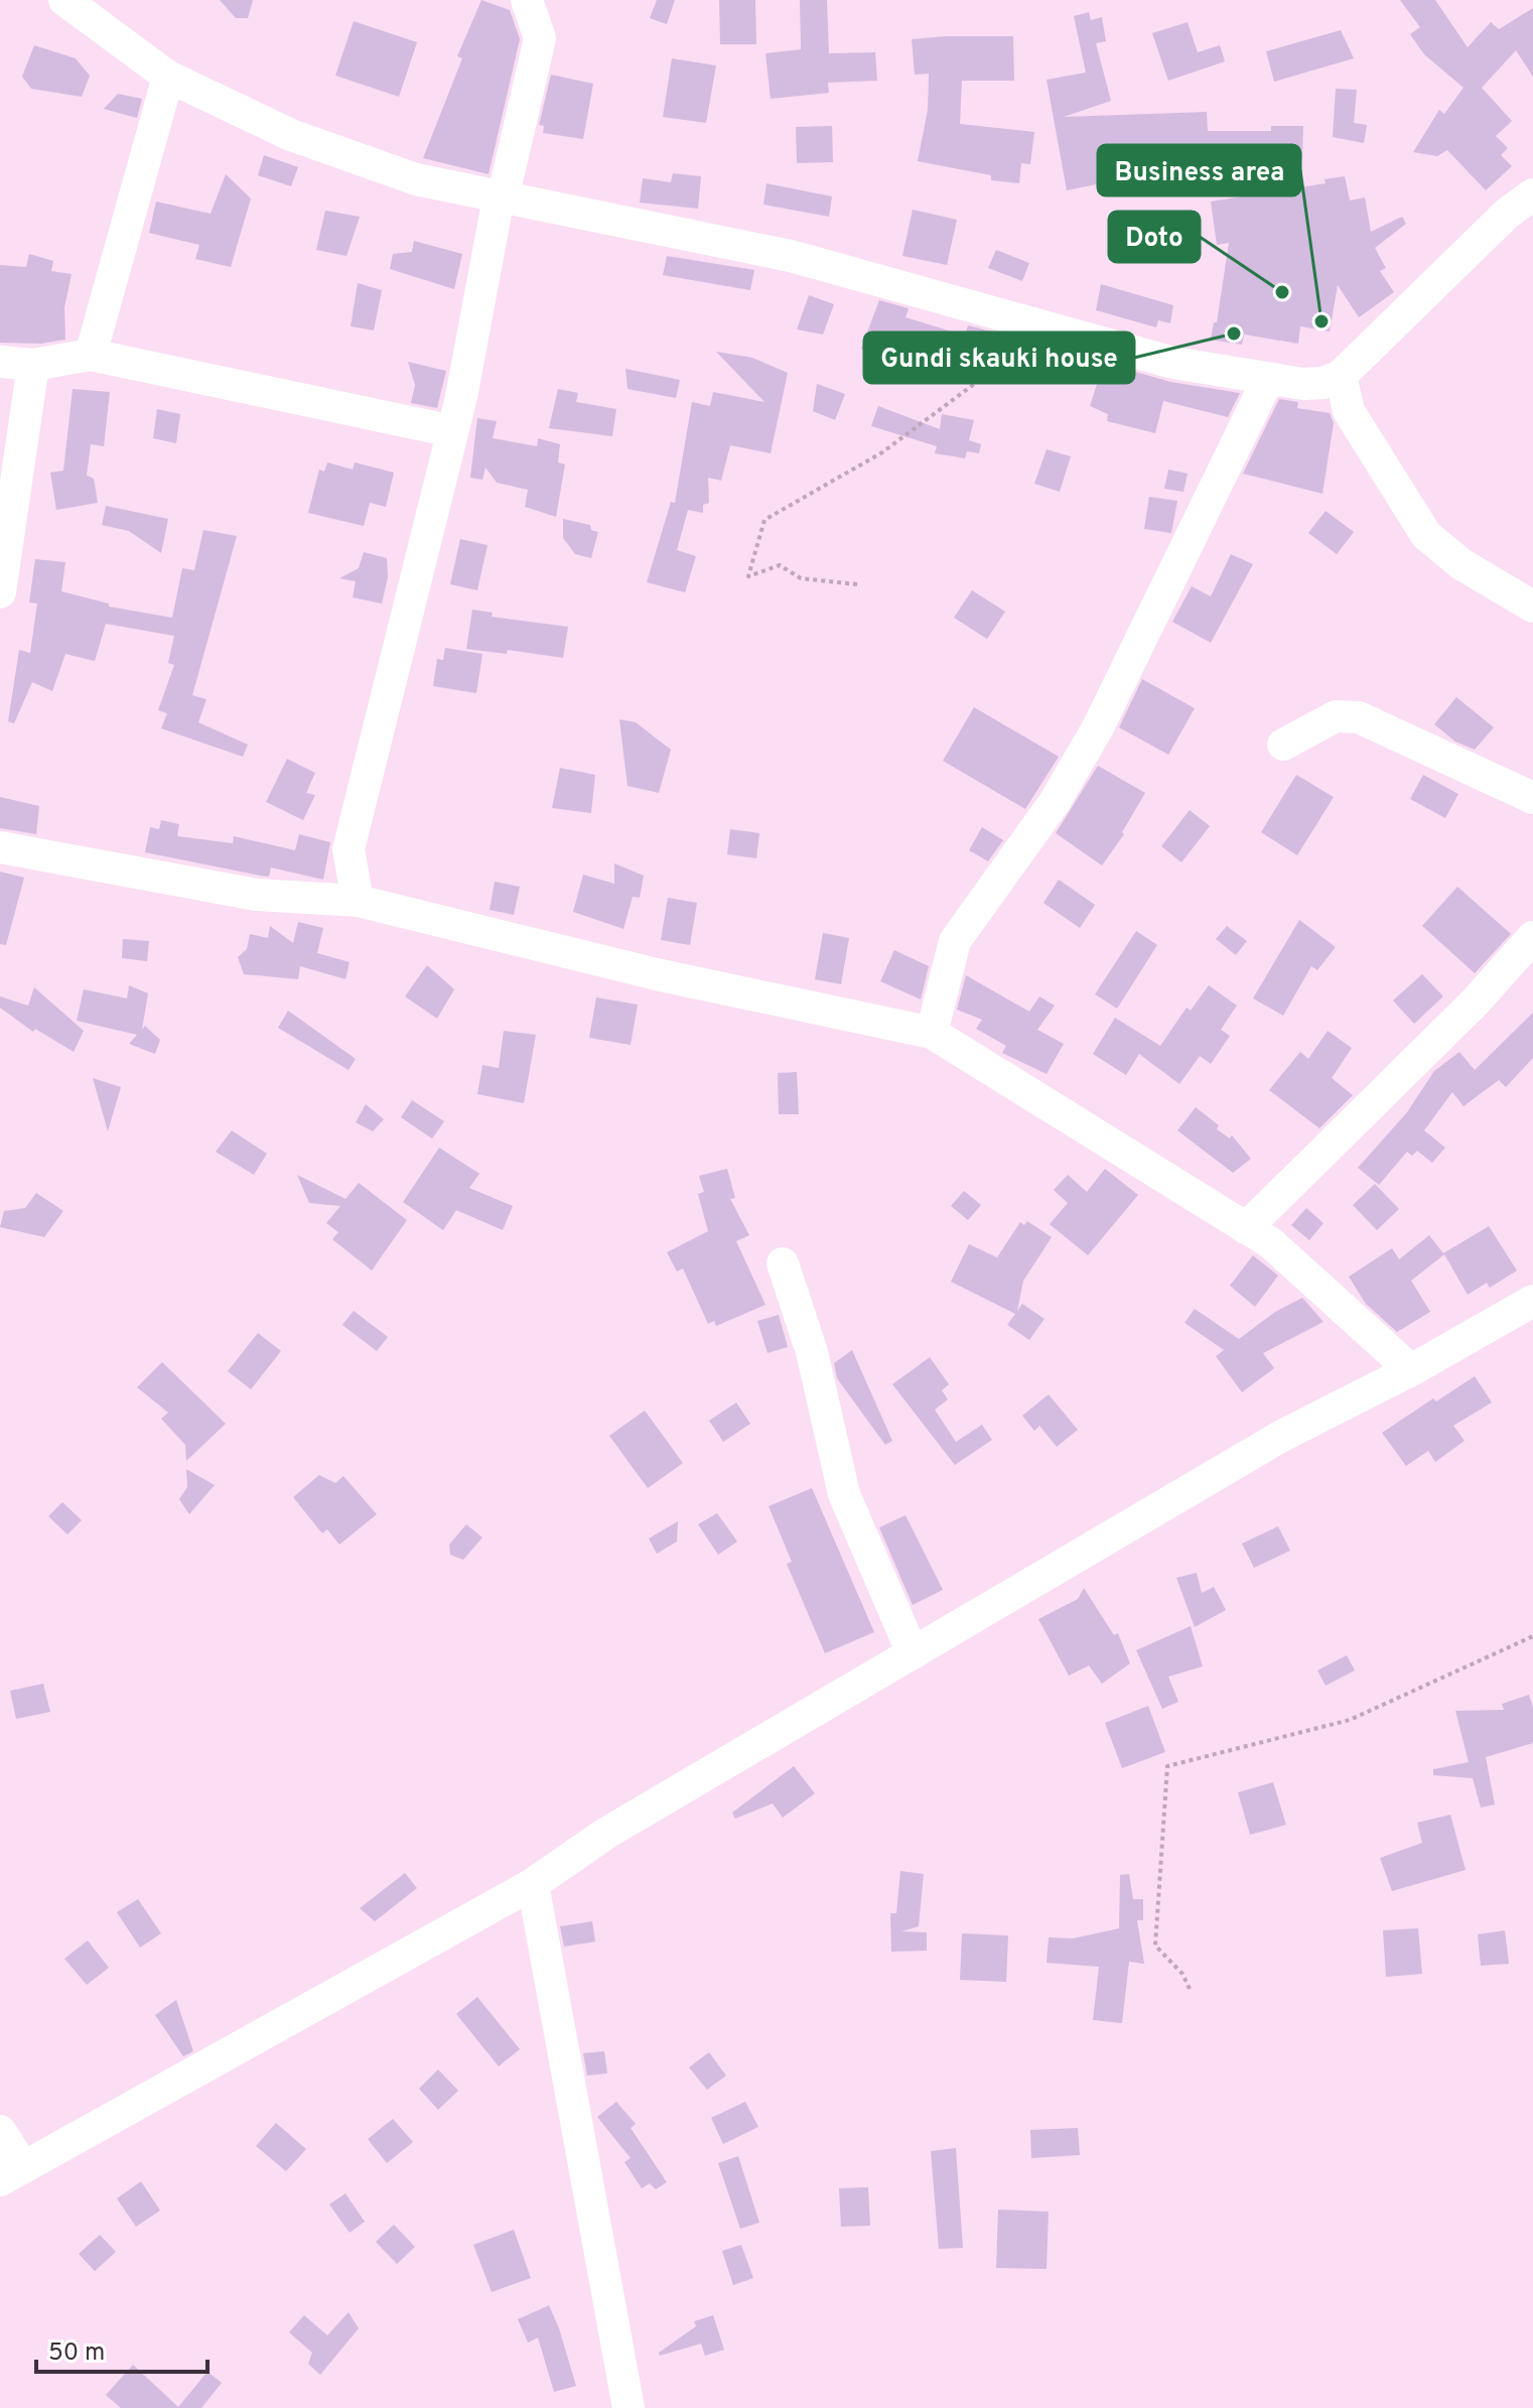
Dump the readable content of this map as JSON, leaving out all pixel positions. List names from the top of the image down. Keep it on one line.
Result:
{"places":["Doto","Business area","Gundi skauki house"],"scale_bar":"50 m"}
